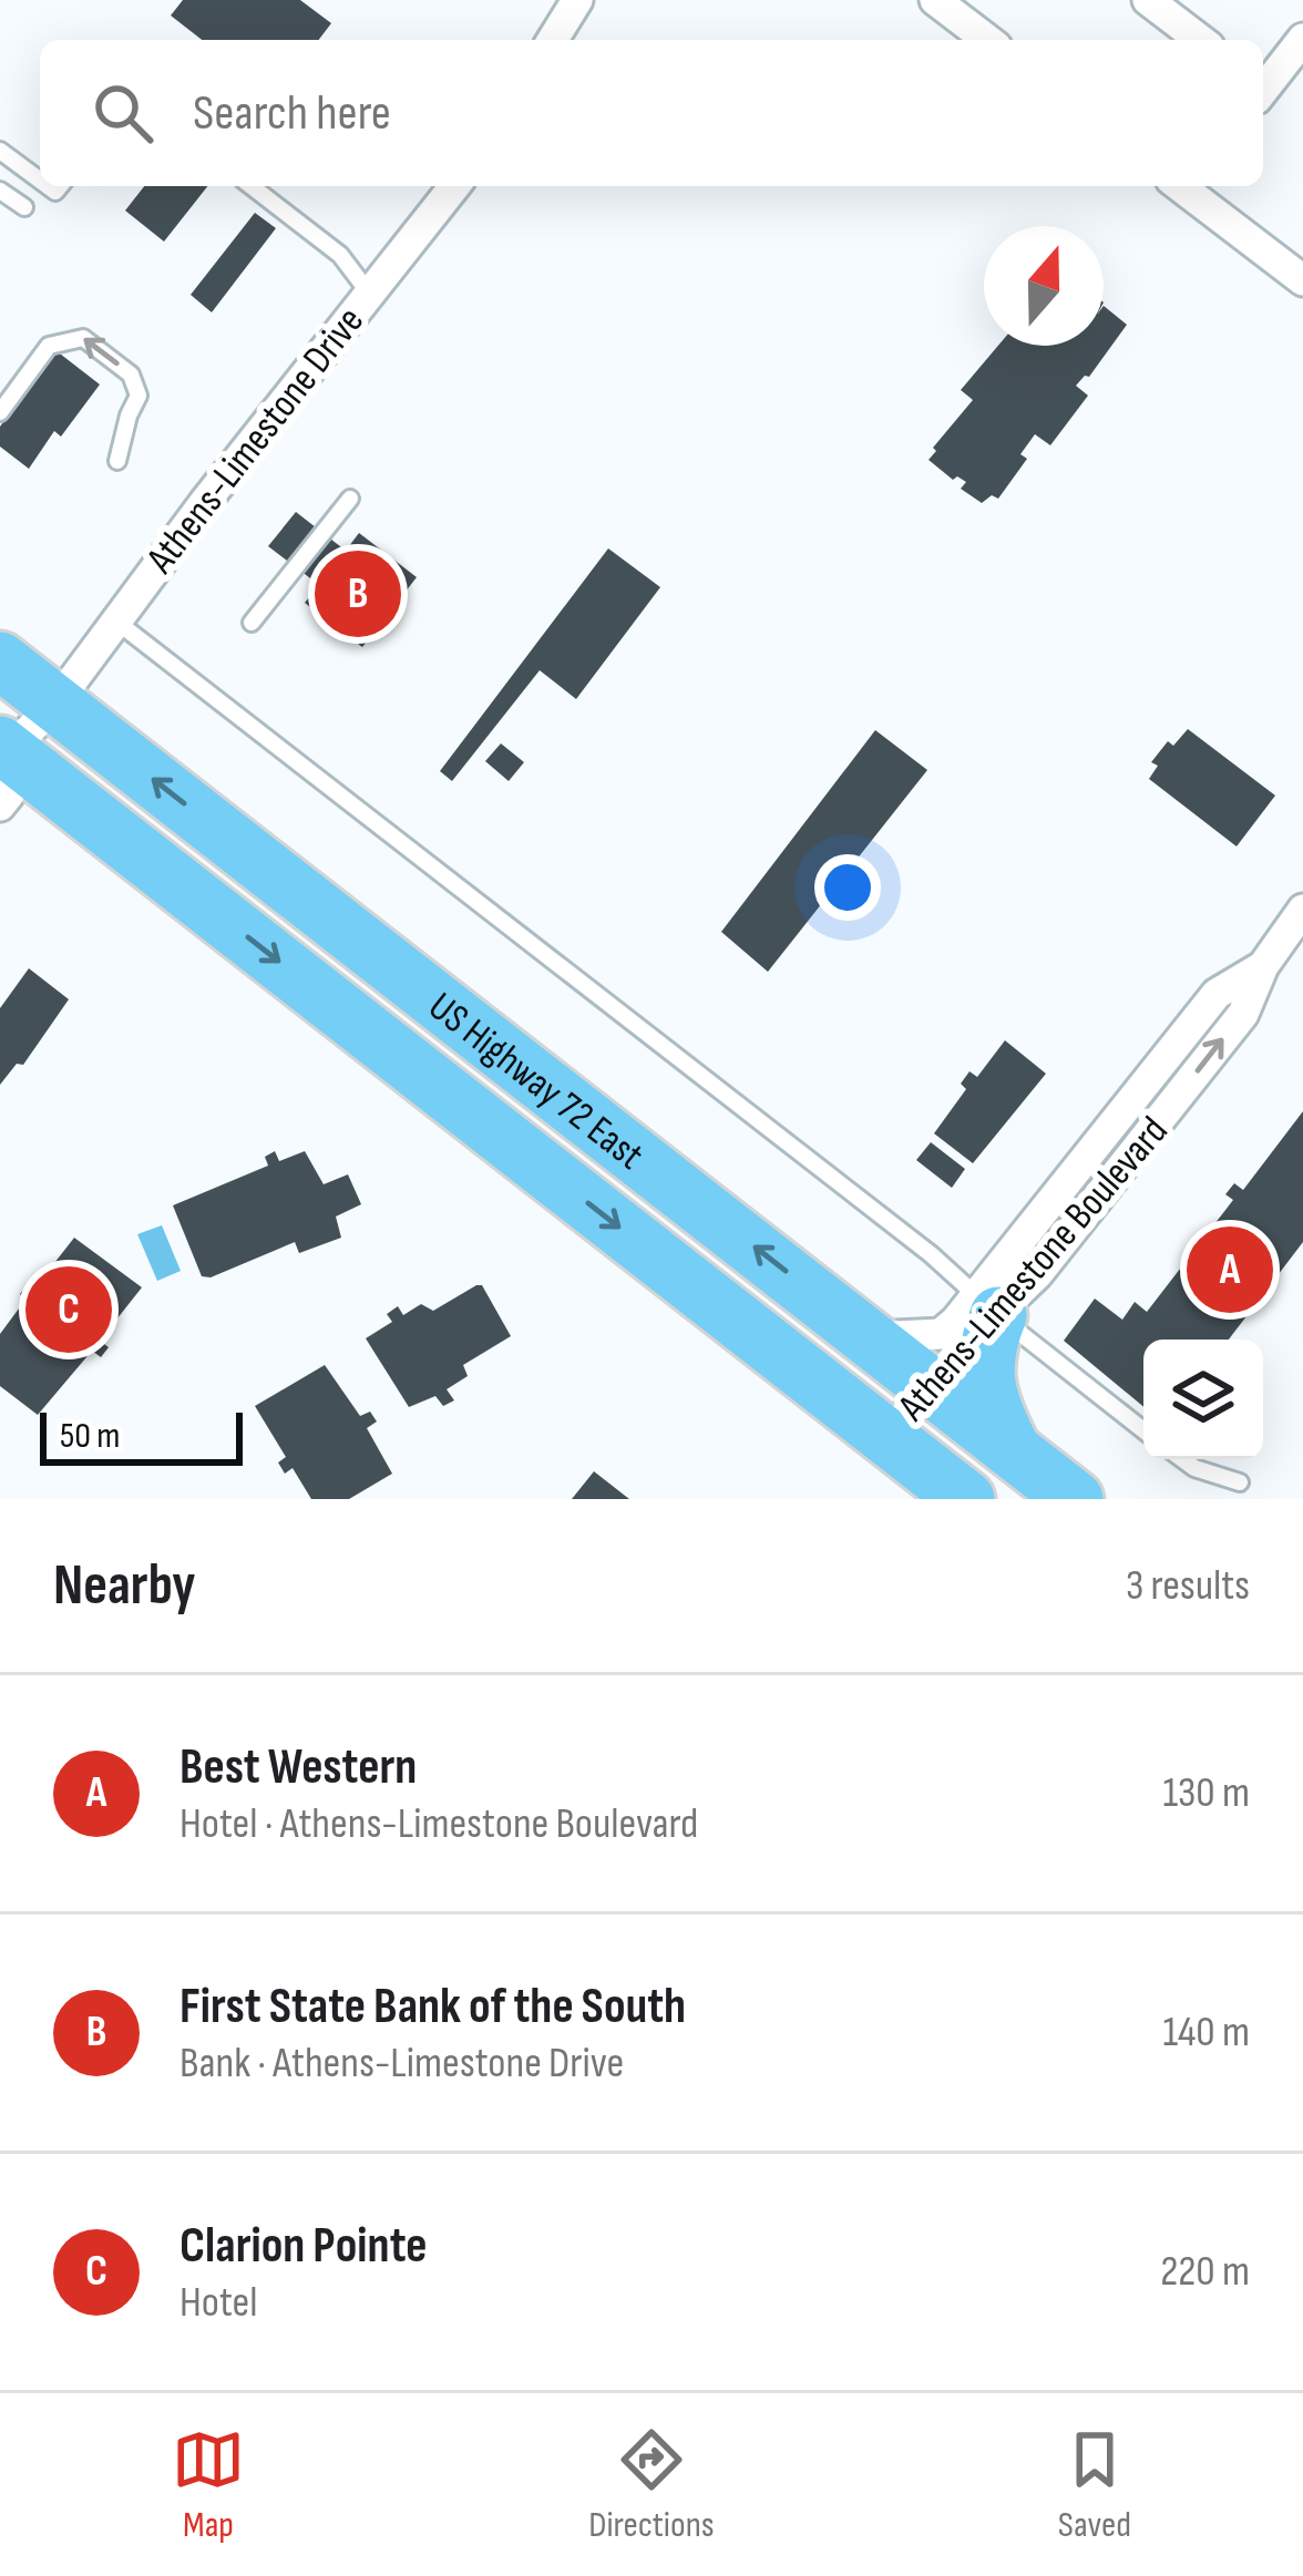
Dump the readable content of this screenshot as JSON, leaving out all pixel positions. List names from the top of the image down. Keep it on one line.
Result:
{"streets":{"highway":["US Highway 72 East"],"street":["Athens-Limestone Drive","Athens-Limestone Boulevard"]},"crossings":[["Athens-Limestone Drive","US Highway 72 East"],["US Highway 72 East","Athens-Limestone Boulevard"]],"scale_bar":"50 m","north":"top","page":{"search":"Search here","pins":["B","A","C"],"scale":"50 m","heading":["Nearby","3 results"],"list":[{"mark":"A","name":"Best Western","note":"Hotel · Athens-Limestone Boulevard","value":"130 m"},{"mark":"B","name":"First State Bank of the South","note":"Bank · Athens-Limestone Drive","value":"140 m"},{"mark":"C","name":"Clarion Pointe","note":"Hotel","value":"220 m"}],"nav":["Map","Directions","Saved"]}}
